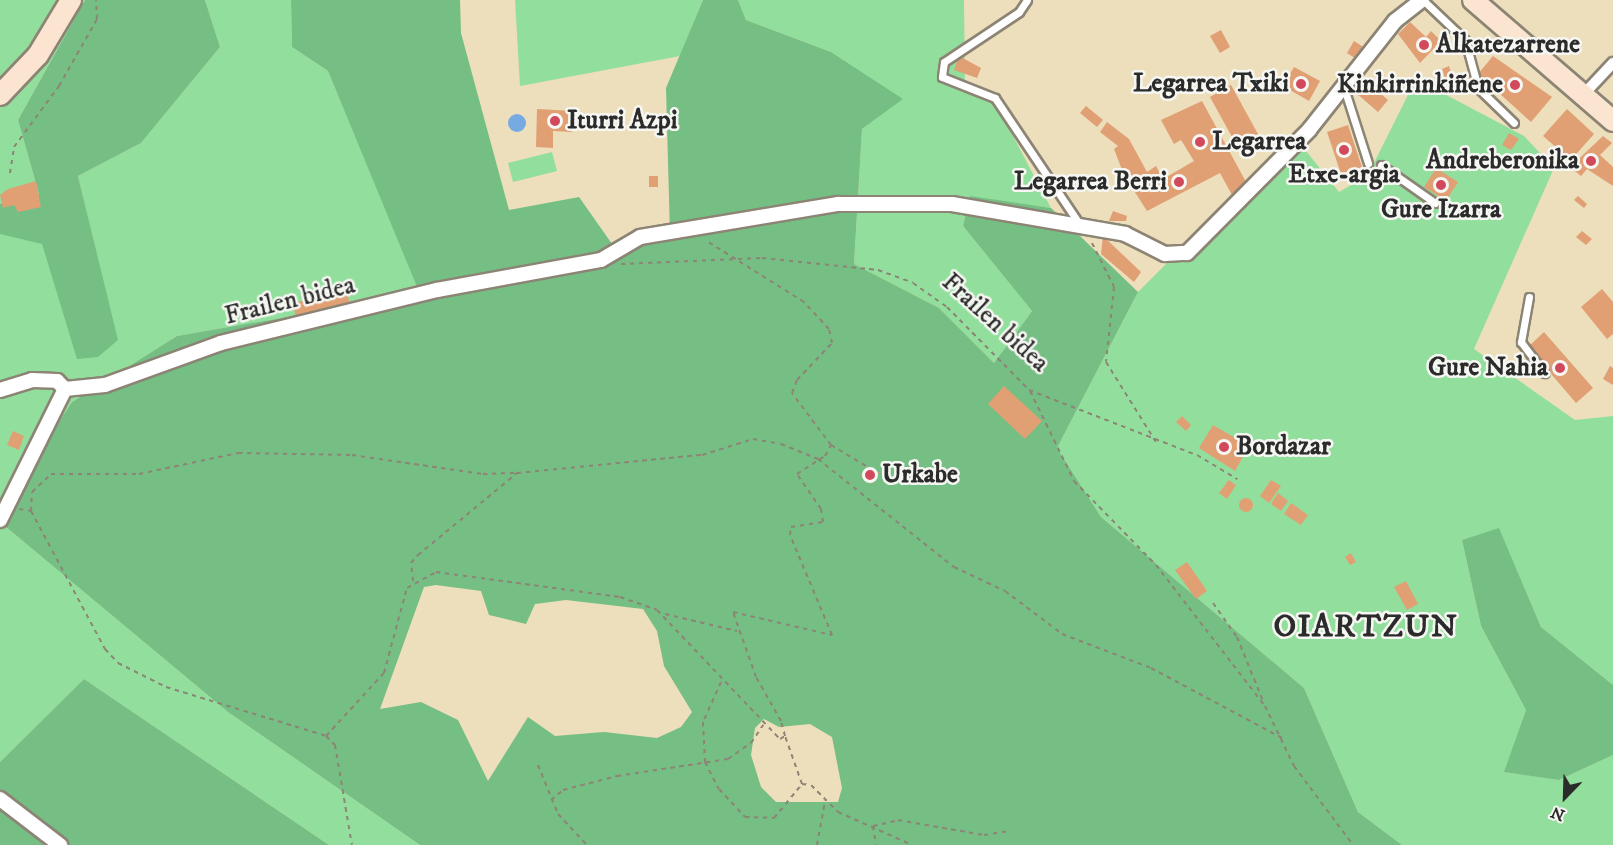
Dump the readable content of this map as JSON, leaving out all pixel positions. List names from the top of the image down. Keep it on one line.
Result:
{"streets":{"street":["Frailen bidea"]},"districts":["OIARTZUN"],"places":["Alkatezarrene","Legarrea Txiki","Kinkirrinkiñene","Iturri Azpi","Legarrea","Etxe-argia","Andreberonika","Legarrea Berri","Gure Izarra","Gure Nahia","Bordazar","Urkabe"],"north":"bottom left"}
